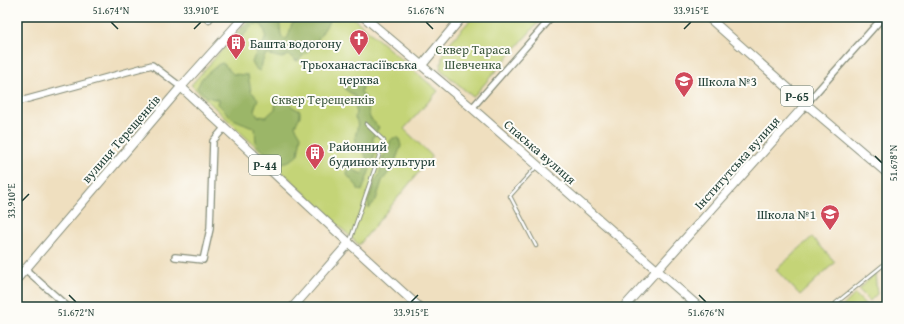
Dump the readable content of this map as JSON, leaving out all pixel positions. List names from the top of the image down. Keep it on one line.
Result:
{"streets":{"street":["Р-65","вулиця Терещенків","Спаська вулиця","Інститутська вулиця","Р-44"]},"crossings":[["Р-65","Інститутська вулиця"],["вулиця Терещенків","Р-44"],["Спаська вулиця","Інститутська вулиця"]],"parks":["Сквер Тараса Шевченка","Сквер Терещенків"],"places":{"church":["Трьоханастасіївська церква"],"building":["Башта водогону","Районний будинок культури"],"school or university":["Школа №3","Школа №1"]},"coordinates":["51.674°N","33.910°E","51.676°N","33.915°E","51.678°N","51.672°N"]}
